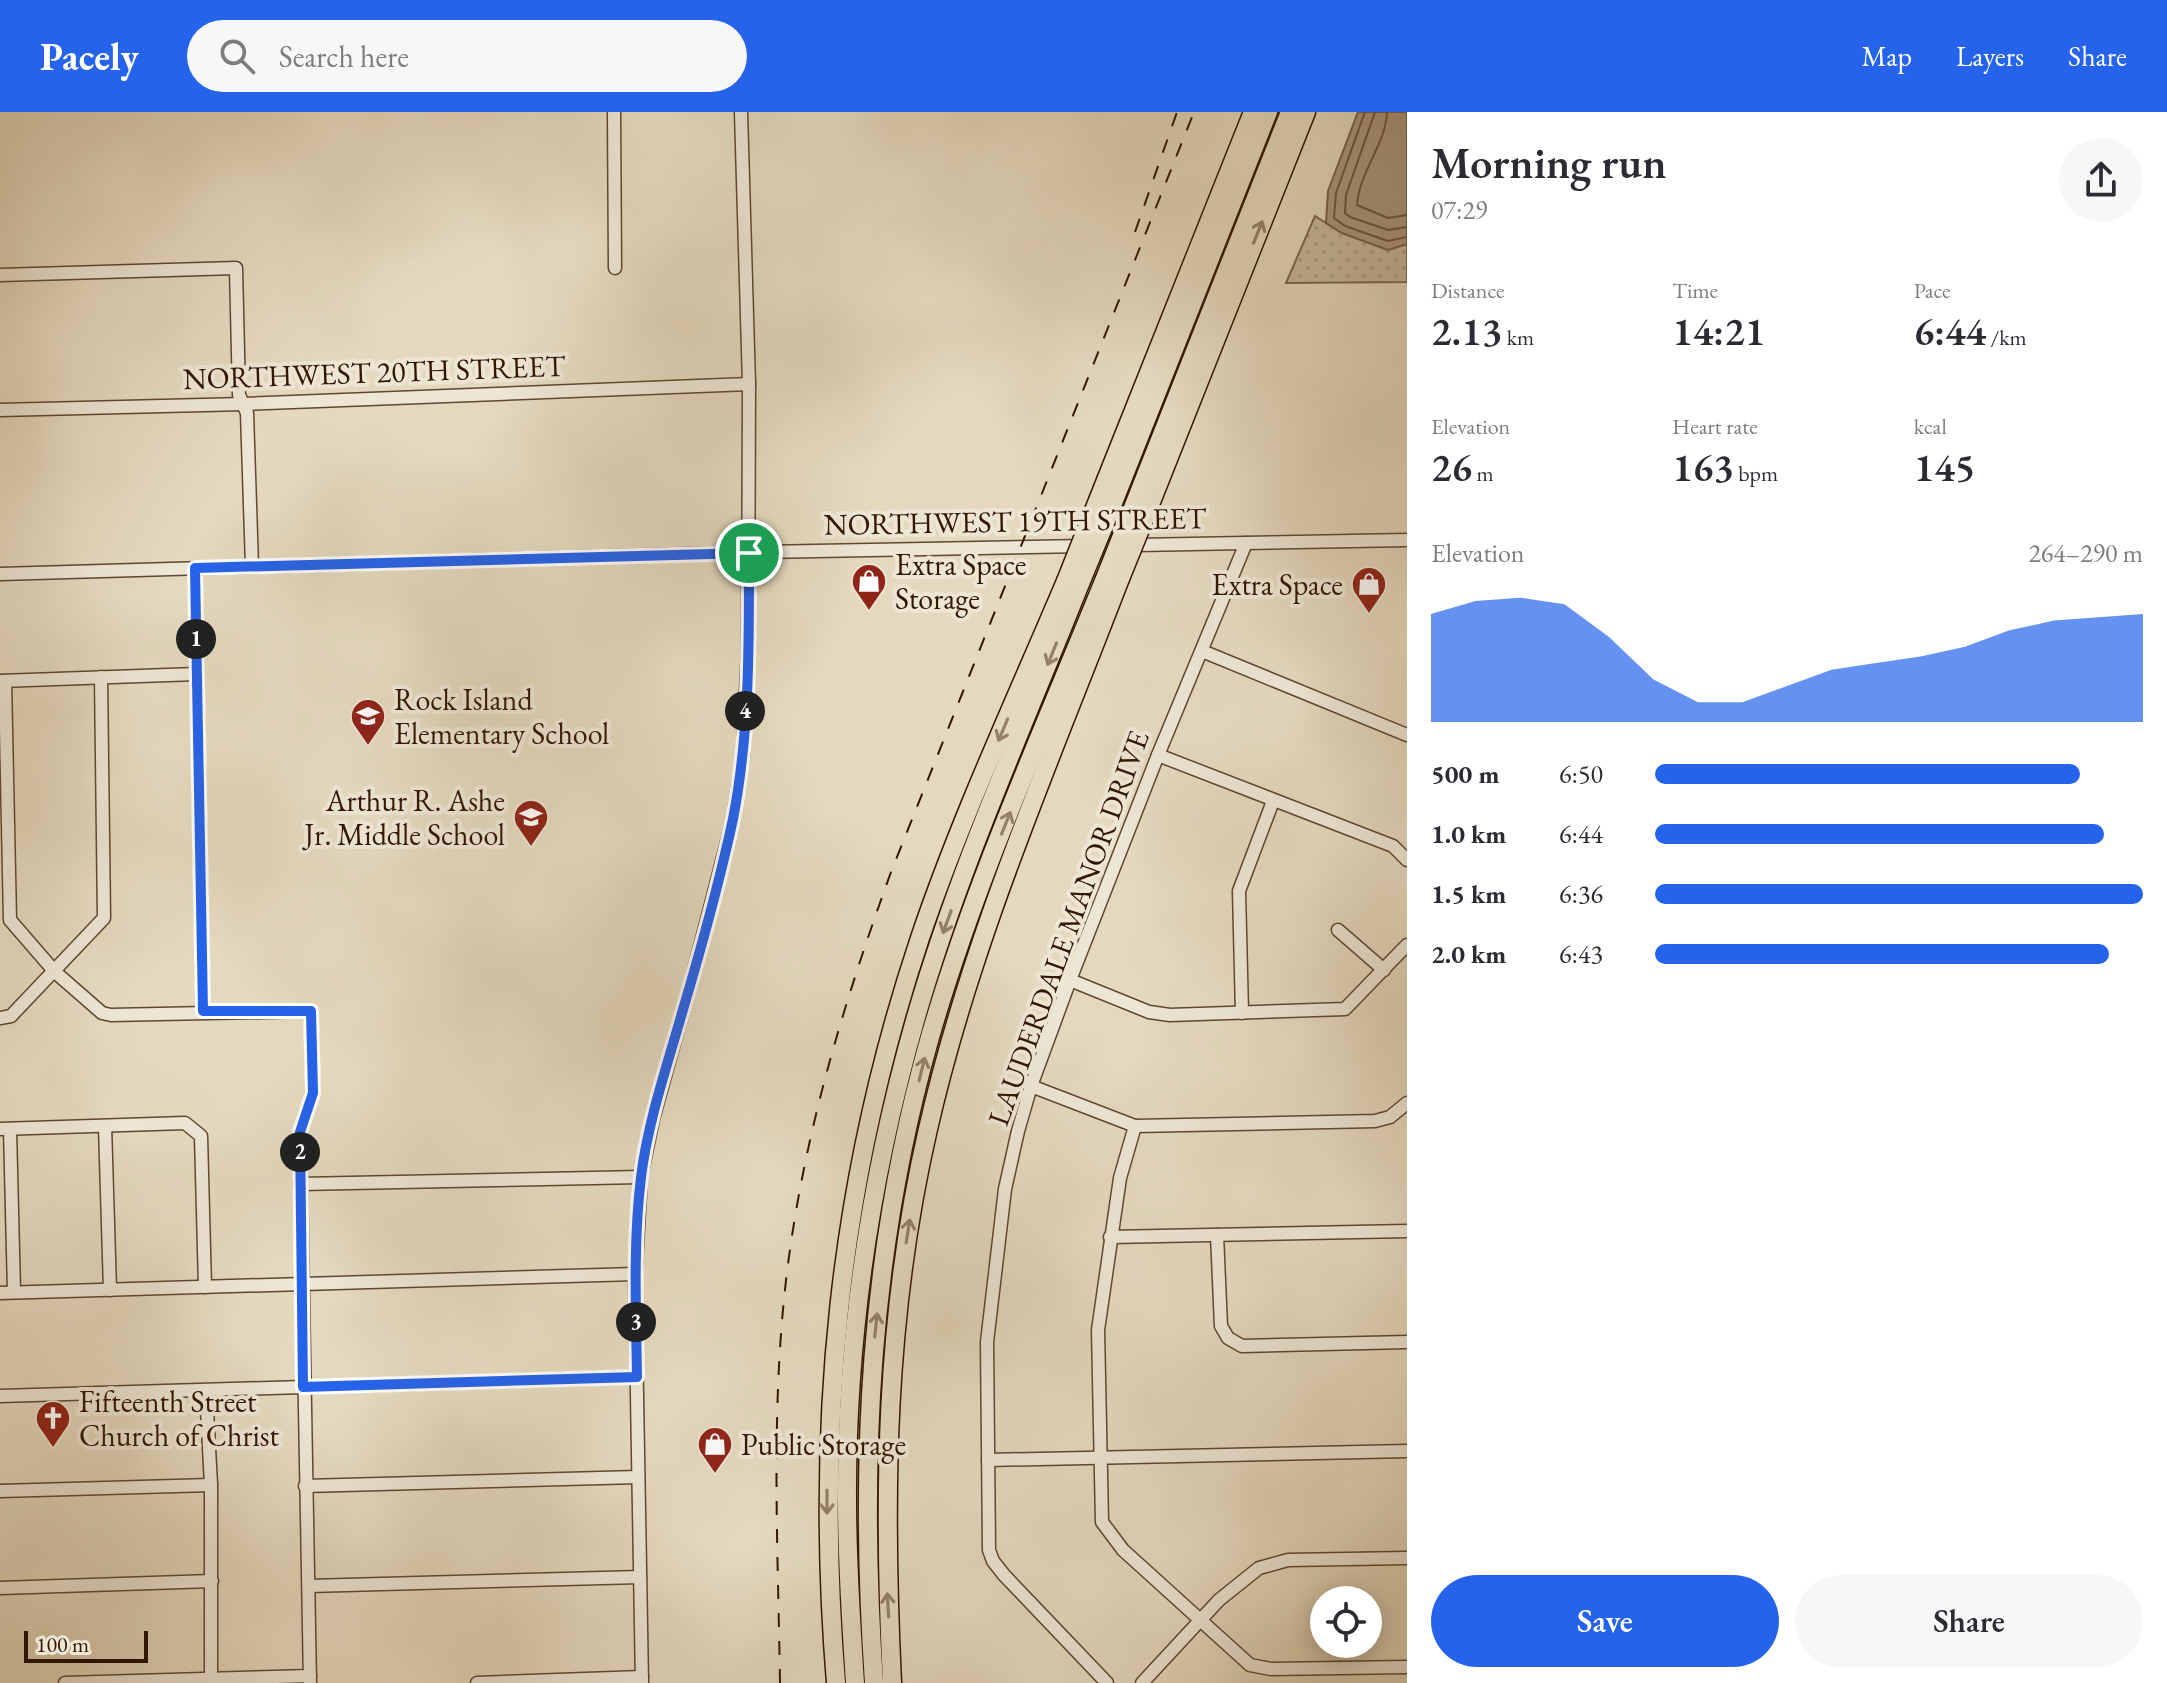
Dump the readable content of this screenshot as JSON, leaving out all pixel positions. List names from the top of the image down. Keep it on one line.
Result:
{"streets":{"street":["NORTHWEST 20TH STREET","NORTHWEST 19TH STREET","LAUDERDALE MANOR DRIVE"]},"crossings":[["NORTHWEST 19TH STREET","LAUDERDALE MANOR DRIVE"]],"places":{"shop":["Extra Space Storage","Extra Space","Public Storage"],"school or university":["Rock Island Elementary School","Arthur R. Ashe Jr. Middle School"],"church":["Fifteenth Street Church of Christ"]},"scale_bar":"100 m","page":{"header":"Pacely","search":"Search here","nav":["Map","Layers","Share"],"heading":["Morning run","07:29"],"stats":[["Distance","2.13 km"],["Time","14:21"],["Pace","6:44 /km"],["Elevation","26 m"],["Heart rate","163 bpm"],["kcal","145"]],"chart":["Elevation","264–290 m"],"pins":["1","4","2","3"],"list":[{"name":"500 m","note":"6:50"},{"name":"1.0 km","note":"6:44"},{"name":"1.5 km","note":"6:36"},{"name":"2.0 km","note":"6:43"}],"buttons":["Save","Share"],"scale":"100 m"}}
